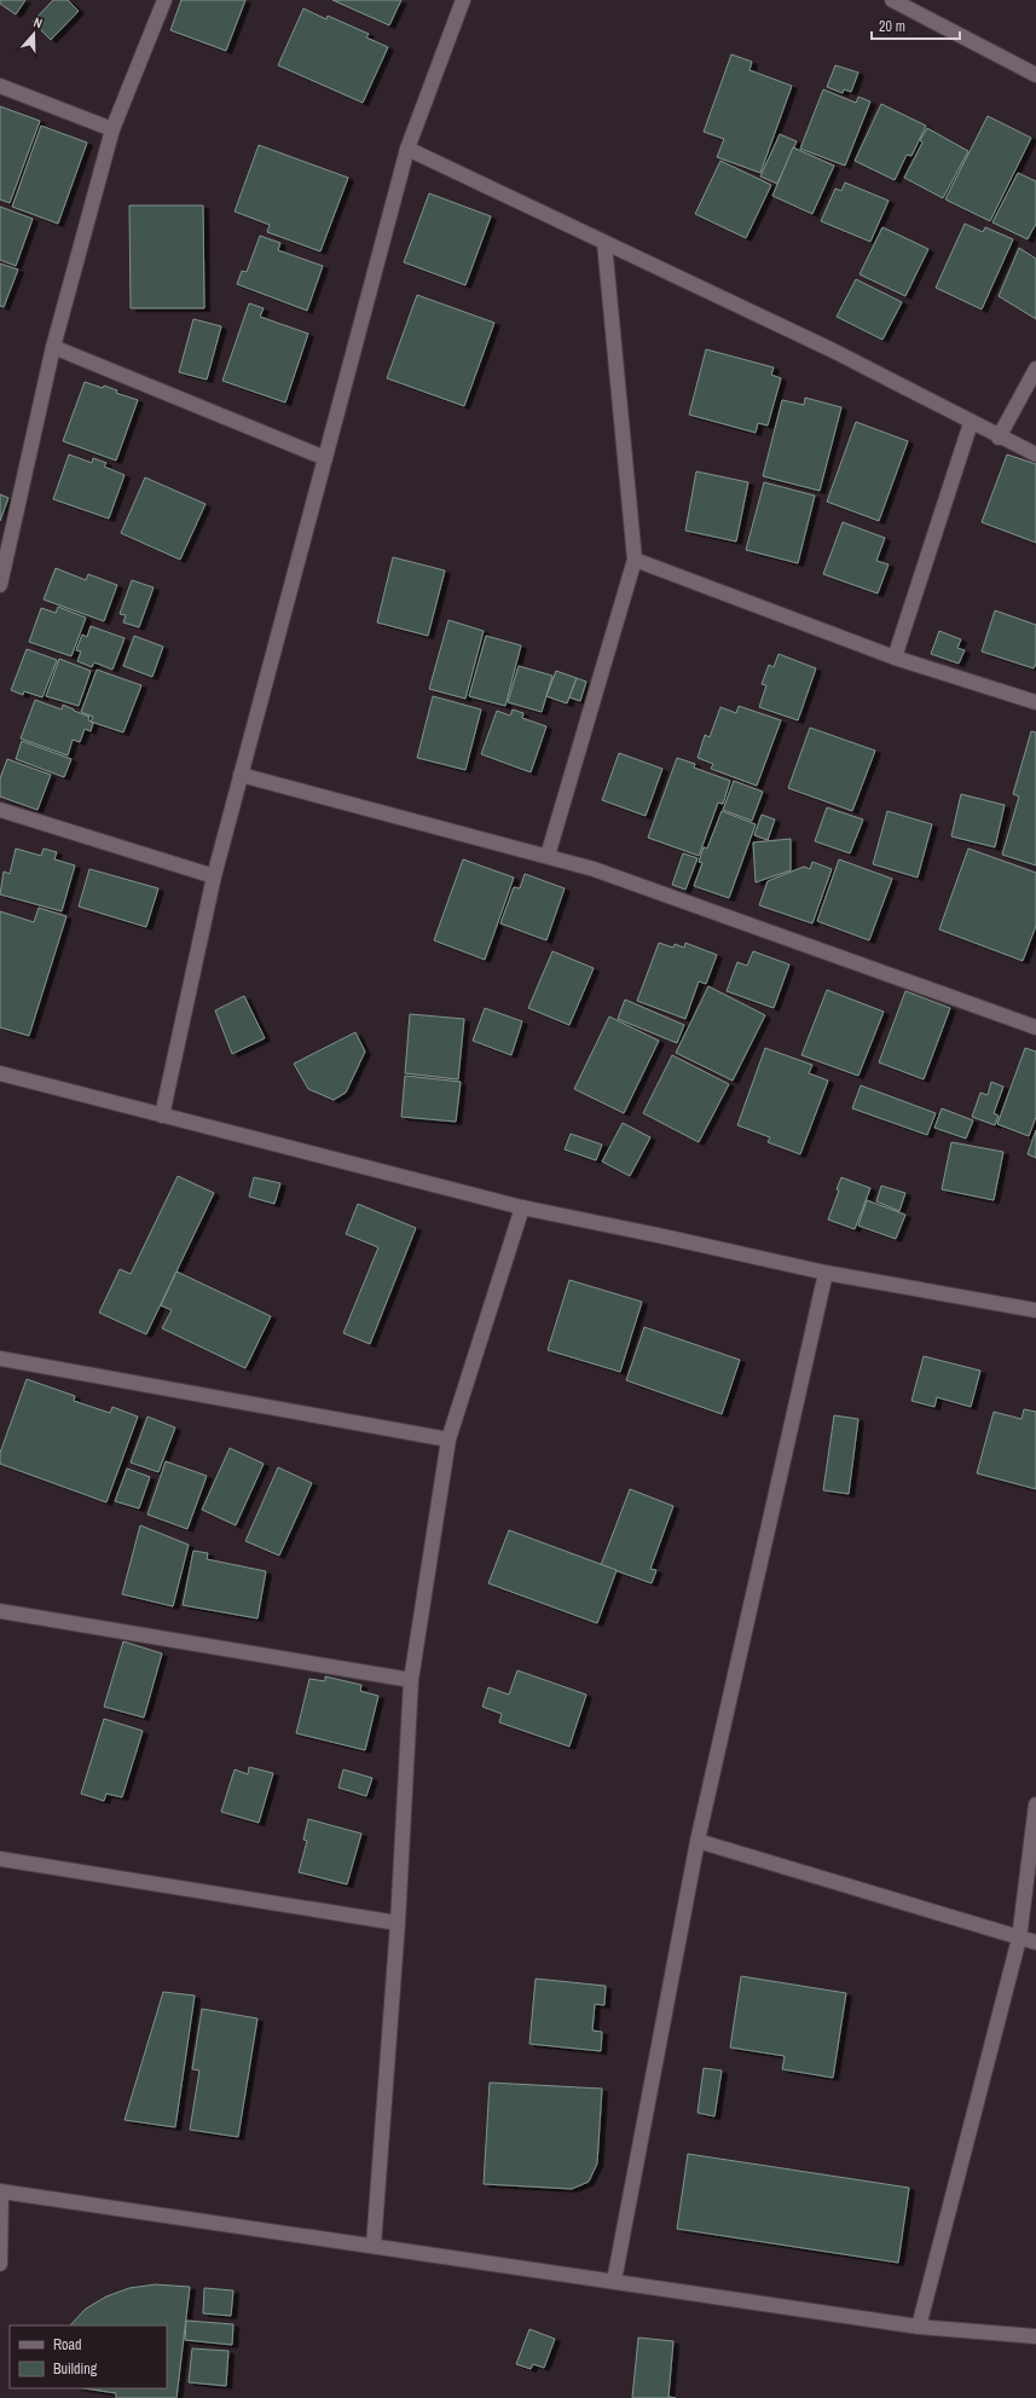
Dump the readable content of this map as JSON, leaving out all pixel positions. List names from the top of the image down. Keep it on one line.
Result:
{"legend":["Road","Building"],"scale_bar":"20 m","north":"top"}
